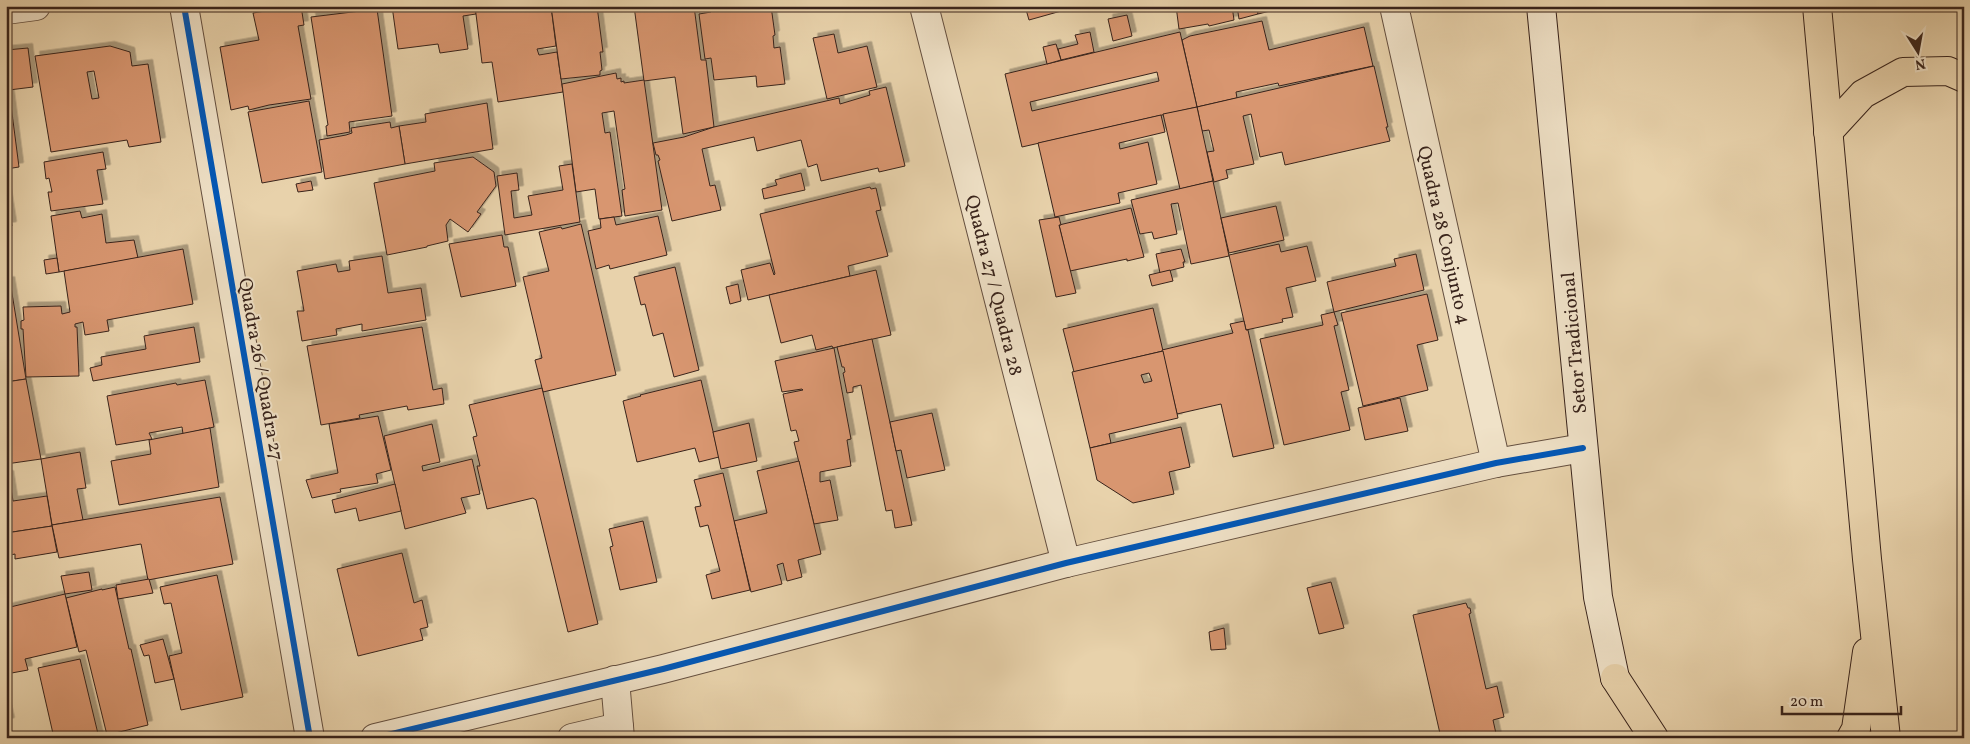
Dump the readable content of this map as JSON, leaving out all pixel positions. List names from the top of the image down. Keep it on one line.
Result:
{"streets":{"street":["Quadra 28 Conjunto 4","Quadra 27 / Quadra 28","Setor Tradicional","Quadra 26 / Quadra 27"]},"scale_bar":"20 m","north":"bottom"}
